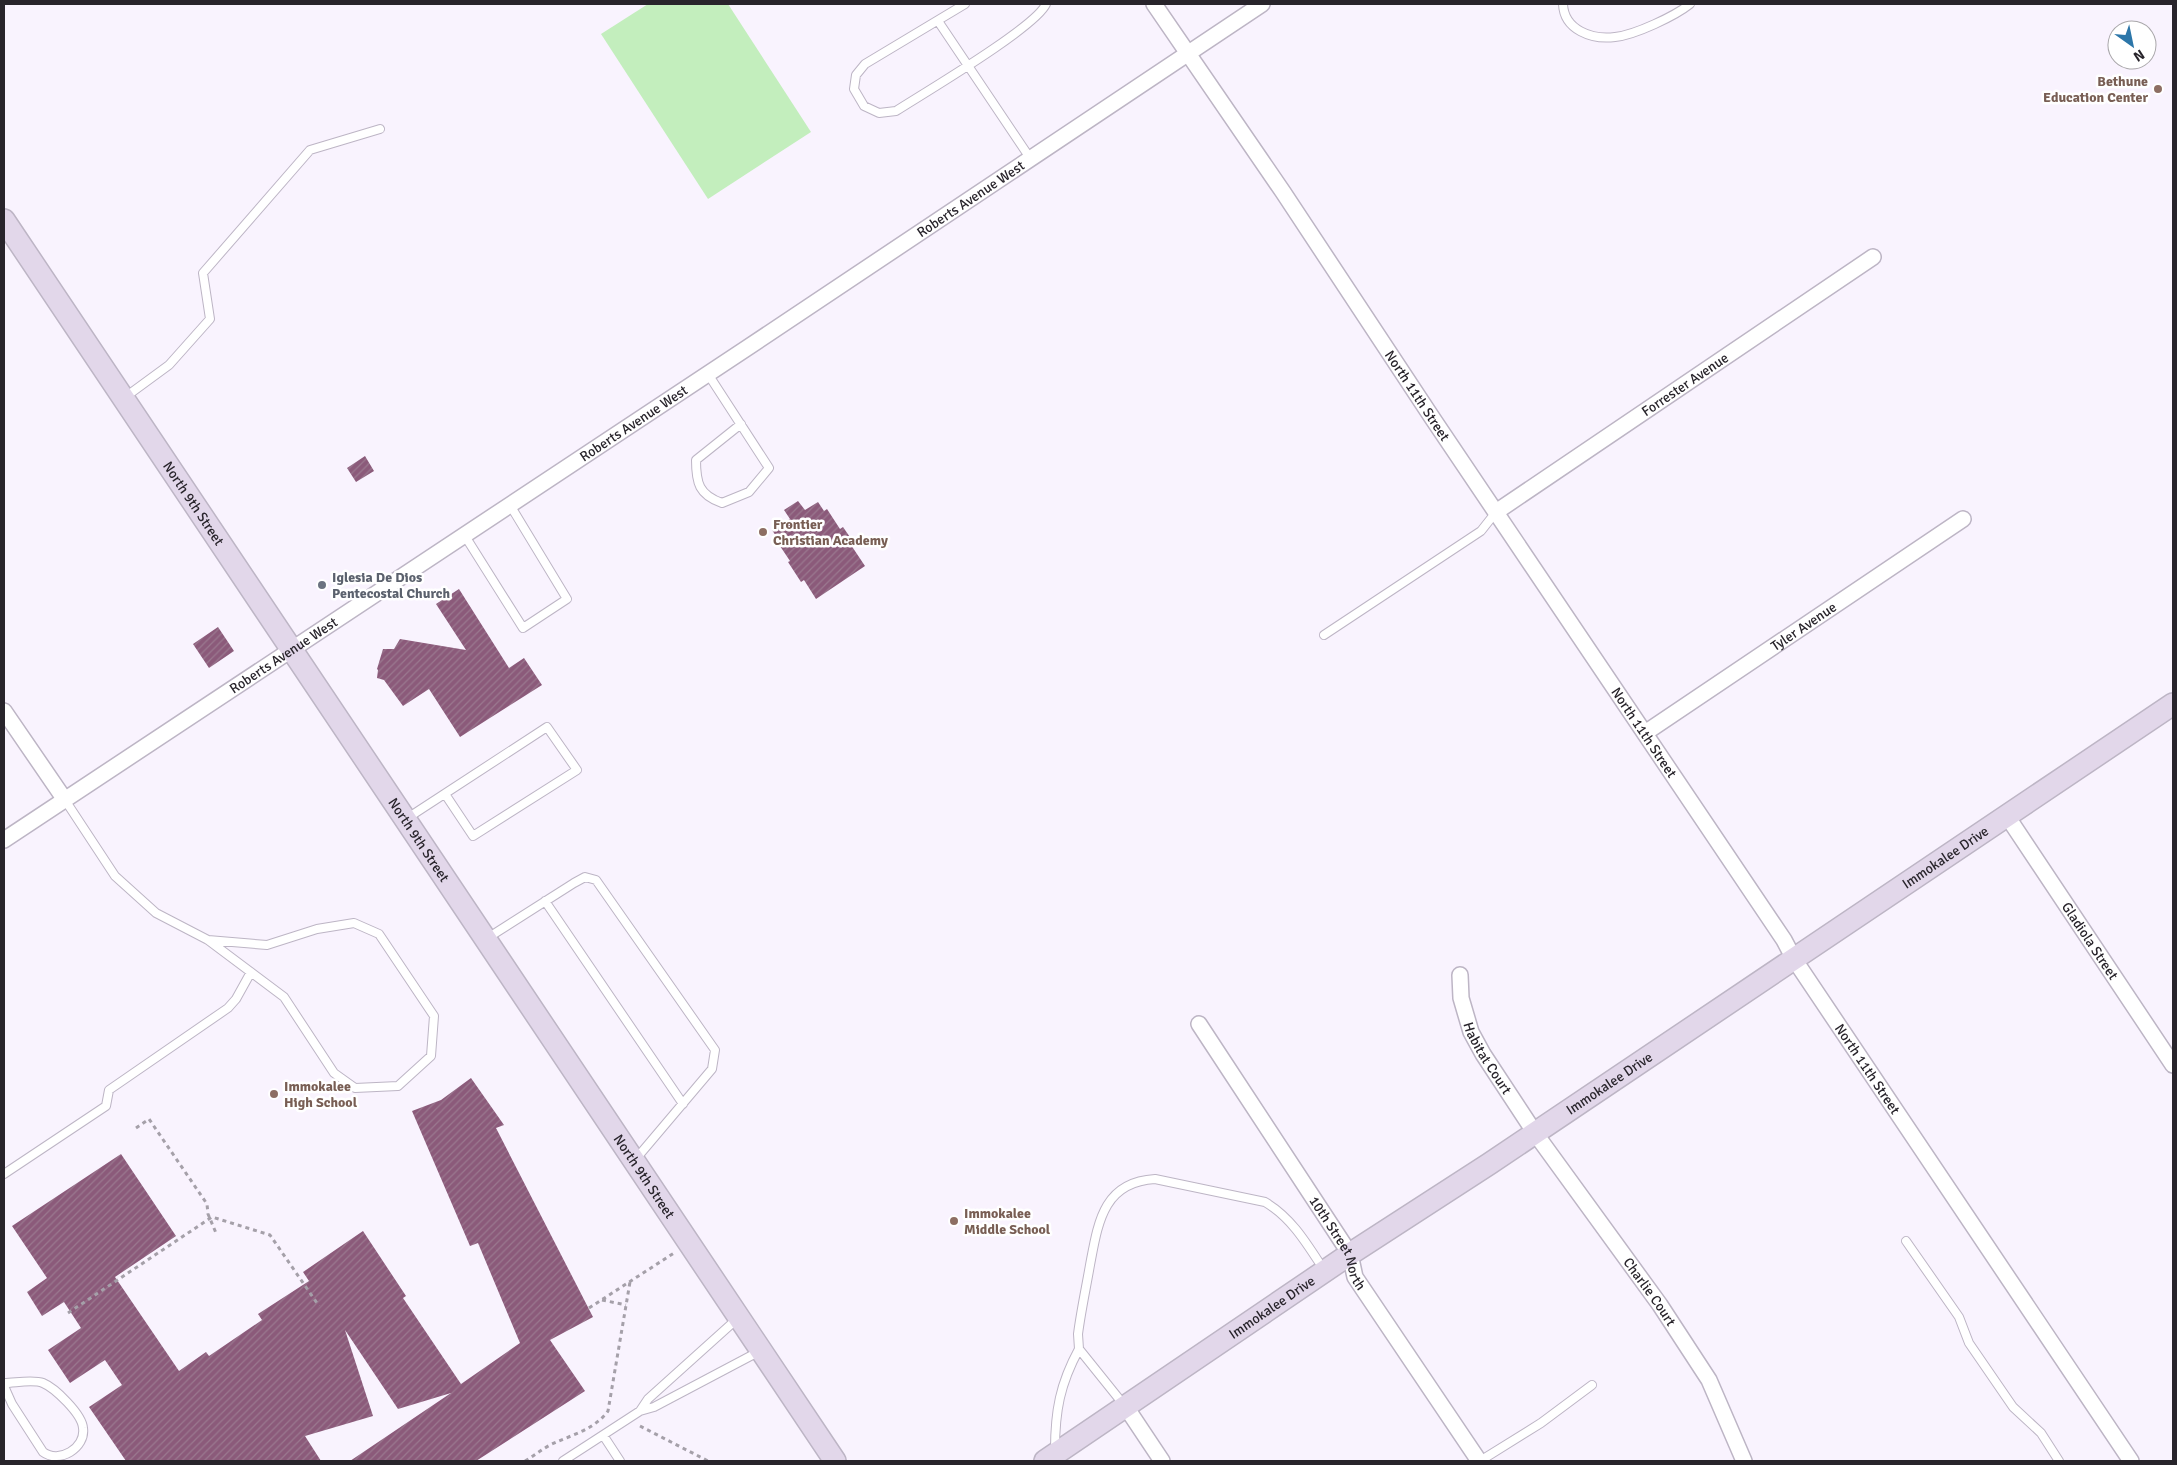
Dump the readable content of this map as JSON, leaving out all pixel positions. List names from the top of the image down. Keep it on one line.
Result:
{"streets":{"street":["Roberts Avenue West","Forrester Avenue","North 11th Street","North 9th Street","Tyler Avenue","Immokalee Drive","Gladiola Street","Habitat Court","10th Street North","Charlie Court"]},"crossings":[["Roberts Avenue West","North 11th Street"],["Roberts Avenue West","North 9th Street"],["Forrester Avenue","North 11th Street"],["North 11th Street","Tyler Avenue"],["North 11th Street","Immokalee Drive"],["Immokalee Drive","Gladiola Street"],["Immokalee Drive","Habitat Court"],["Immokalee Drive","10th Street North"],["Immokalee Drive","Charlie Court"],["Habitat Court","Charlie Court"]],"places":["Bethune Education Center","Frontier Christian Academy","Iglesia De Dios Pentecostal Church","Immokalee High School","Immokalee Middle School"],"north":"bottom right"}
